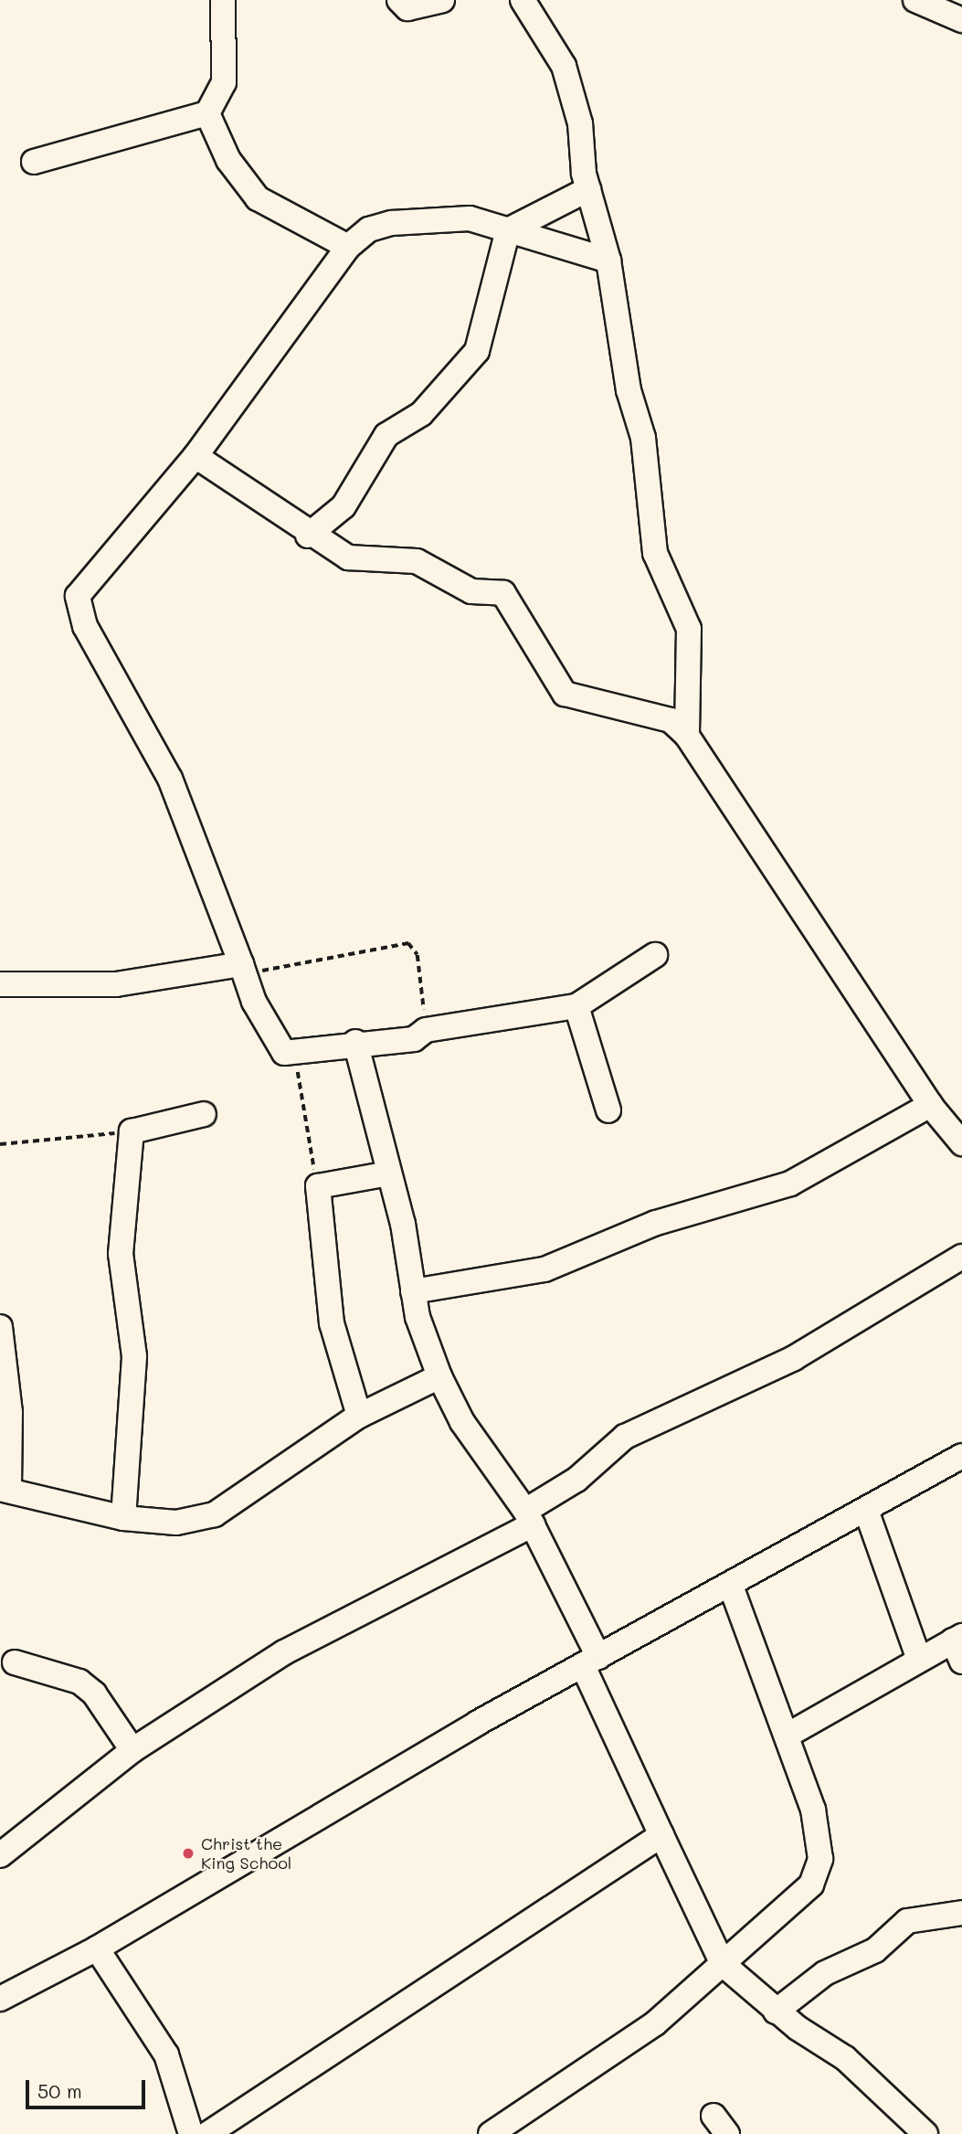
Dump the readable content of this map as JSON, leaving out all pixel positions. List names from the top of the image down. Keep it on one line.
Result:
{"places":["Christ the King School"],"scale_bar":"50 m"}
